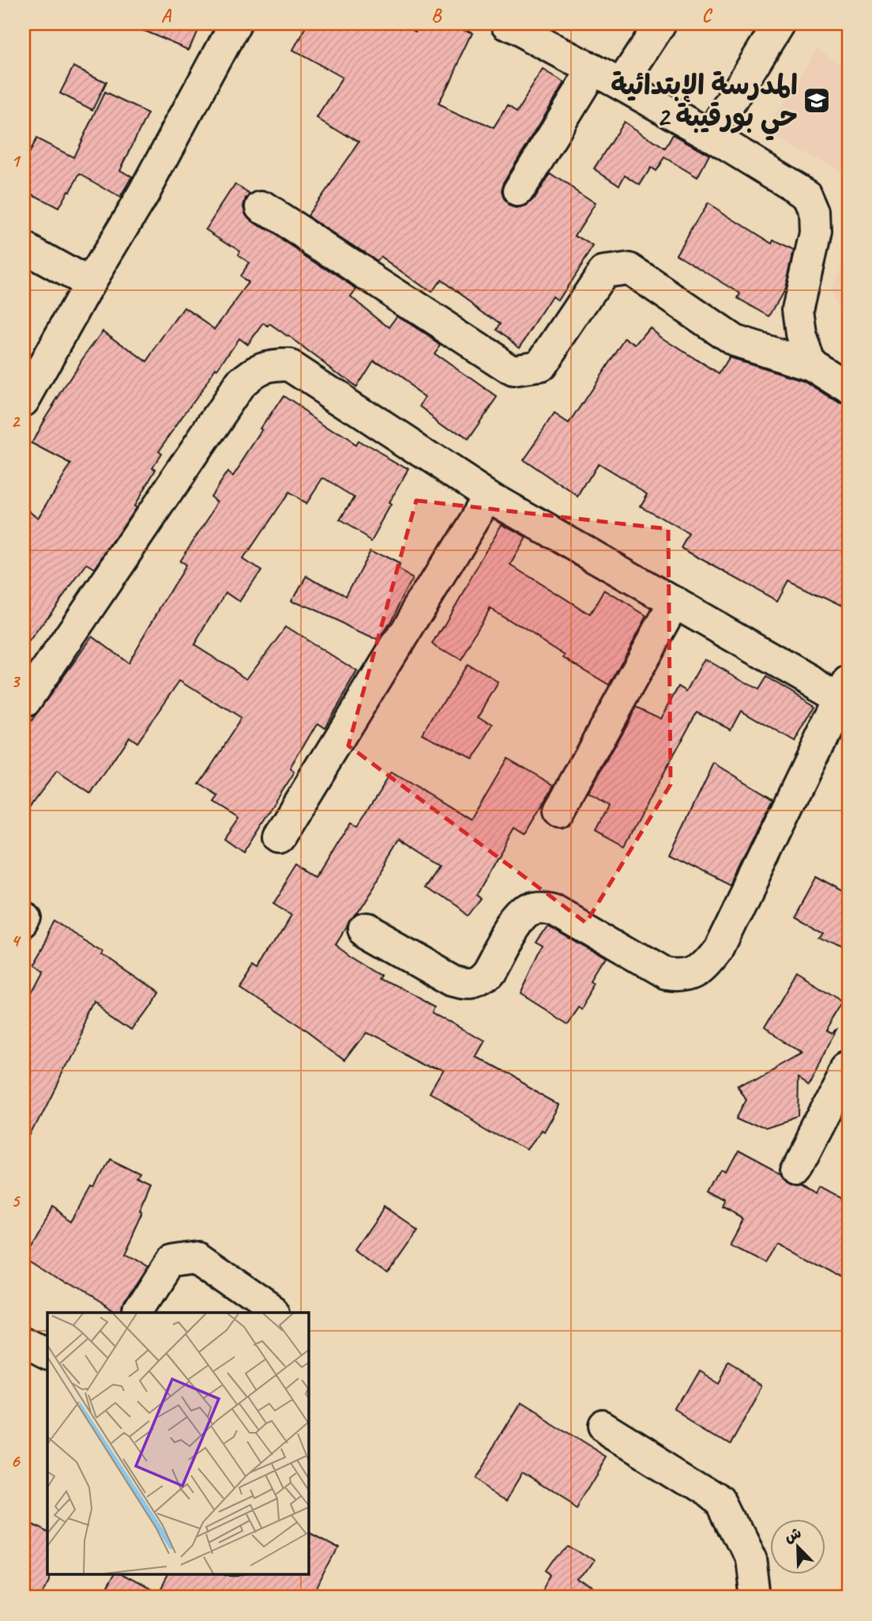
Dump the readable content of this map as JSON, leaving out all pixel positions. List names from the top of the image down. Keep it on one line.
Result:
{"places":{"school or university":["المدرسة الإبتدائية حي بورقيبة 2"]},"north":"top left","grid":{"columns":["A","B","C"],"rows":["1","2","3","4","5","6"]}}
